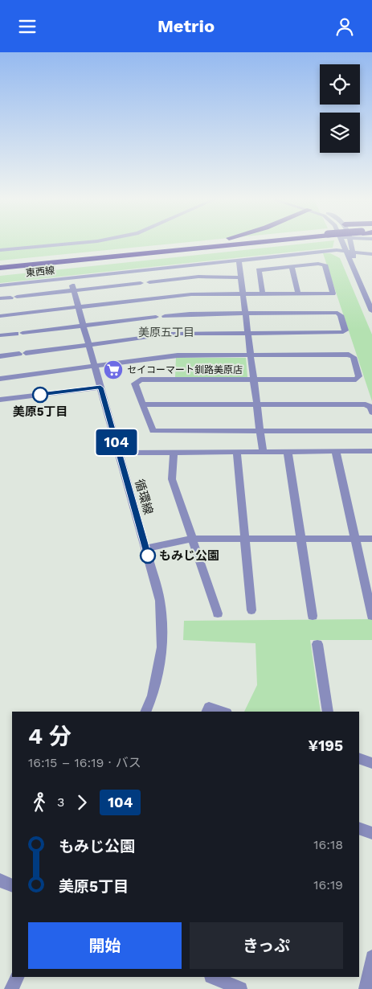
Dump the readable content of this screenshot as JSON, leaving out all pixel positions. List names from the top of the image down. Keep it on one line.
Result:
{"streets":{"street":["東西線","循環線"]},"crossings":[["東西線","循環線"]],"districts":["美原五丁目"],"places":{"supermarket":["セイコーマート釧路美原店"],"other":["美原5丁目","もみじ公園"]},"lines":["bus line 104"],"page":{"header":"Metrio","on_map":"104","heading":["4 分","16:15 – 16:19 · バス","¥195"],"legs":["3","104"],"list":[{"name":"もみじ公園","value":"16:18"},{"name":"美原5丁目","value":"16:19"}],"buttons":["開始","きっぷ"]}}
